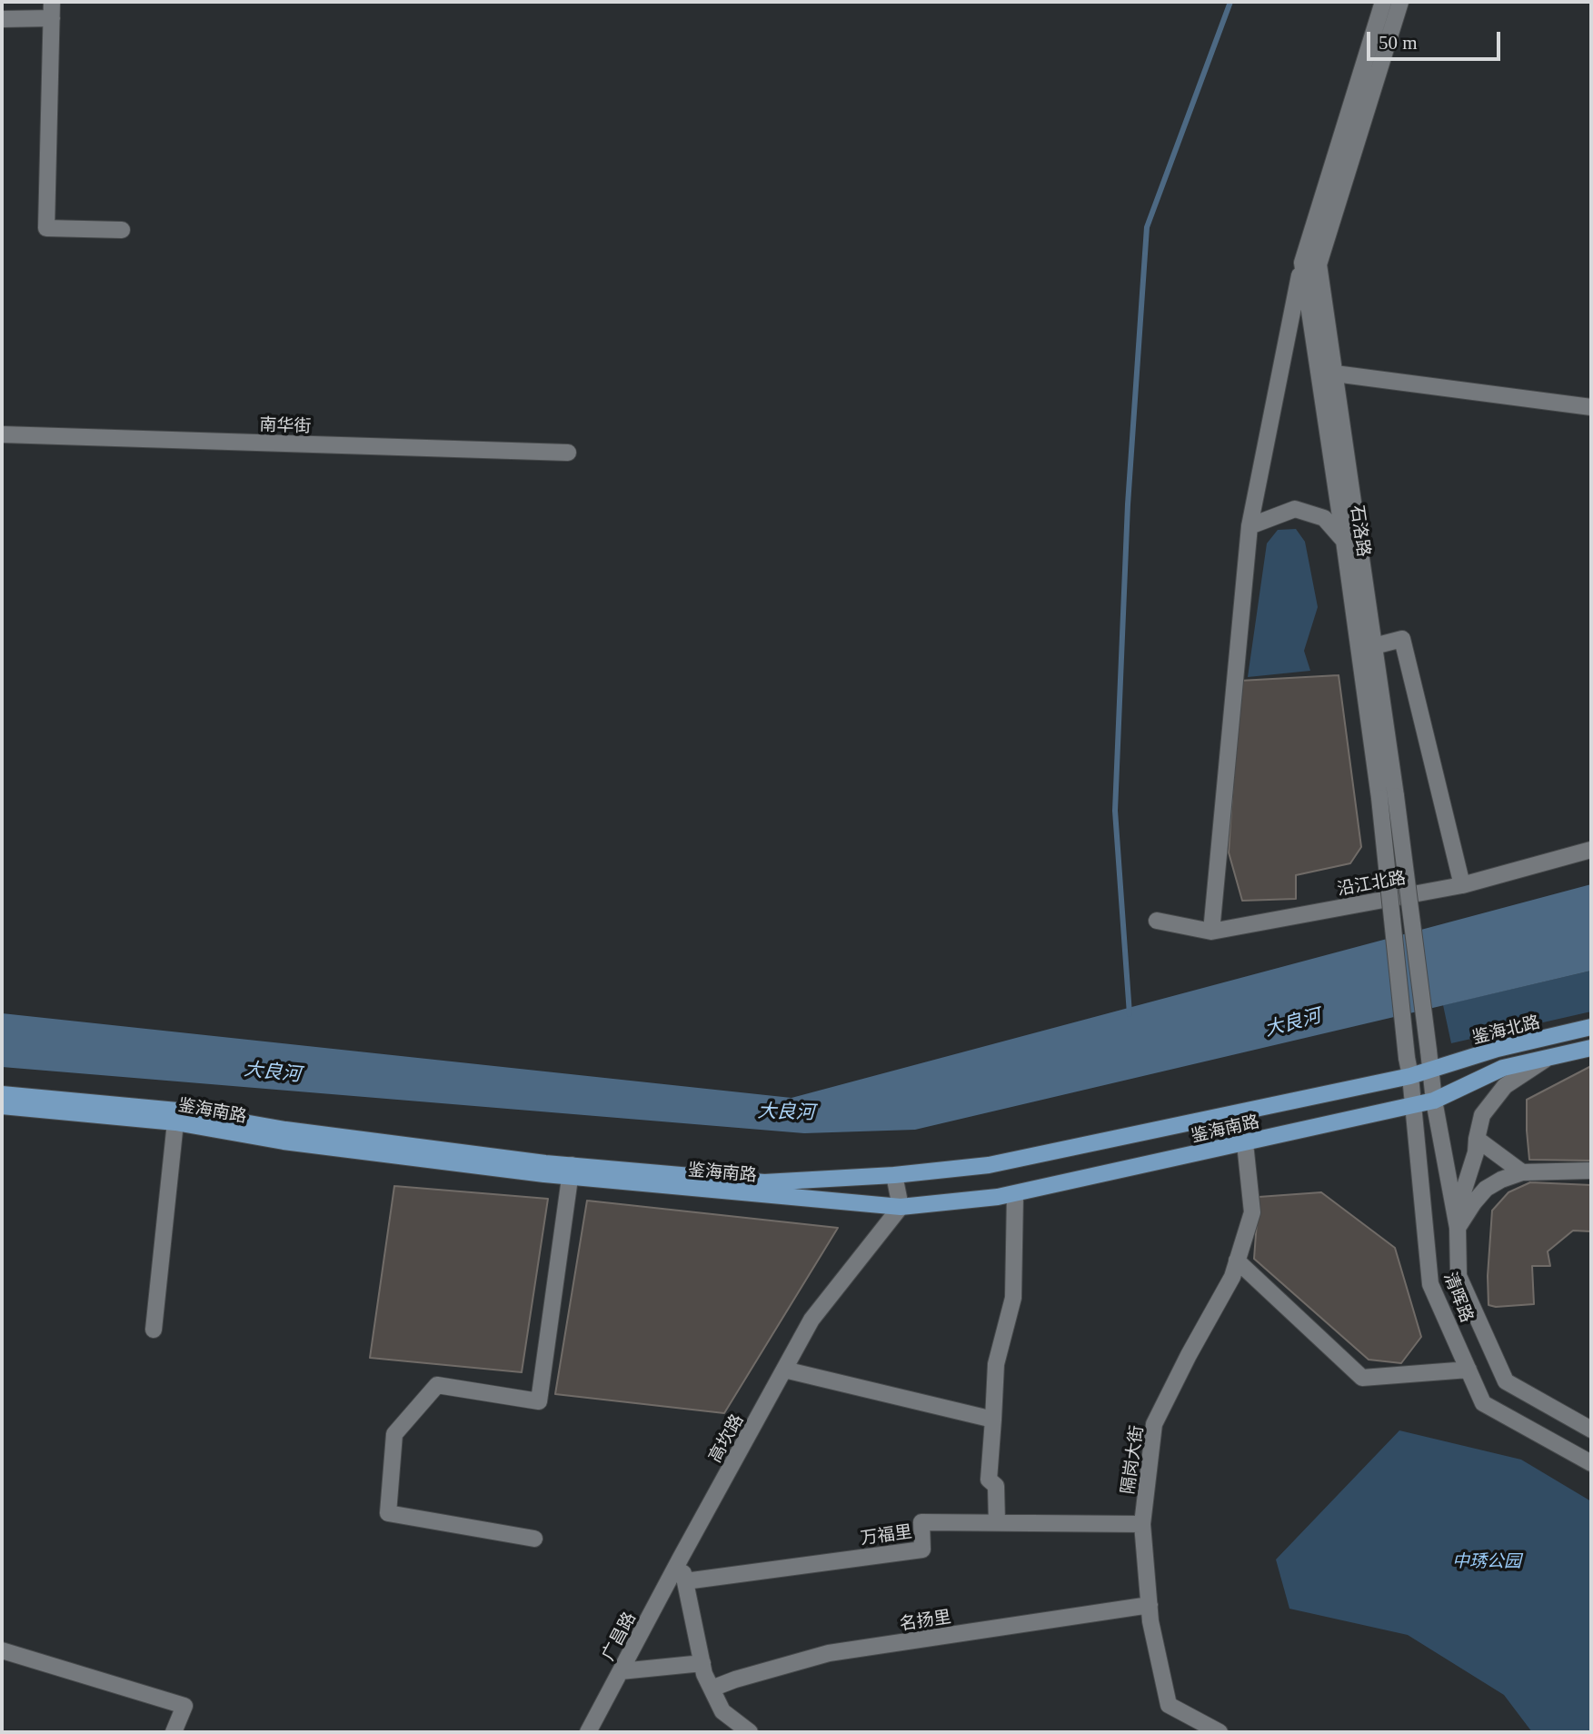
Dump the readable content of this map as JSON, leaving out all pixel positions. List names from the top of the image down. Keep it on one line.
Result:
{"streets":{"main road":["鉴海北路","鉴海南路"],"street":["南华街","石洛路","沿江北路","清晖路","高坎路","隔岗大街","万福里","名扬里","广昌路"]},"crossings":[["石洛路","鉴海北路"],["石洛路","鉴海南路"],["石洛路","清晖路"],["鉴海北路","鉴海南路"],["鉴海北路","清晖路"],["鉴海南路","清晖路"],["鉴海南路","高坎路"],["鉴海南路","隔岗大街"],["高坎路","广昌路"],["隔岗大街","万福里"],["隔岗大街","名扬里"]],"water":["大良河"],"parks":["中琇公园"],"scale_bar":"50 m"}
